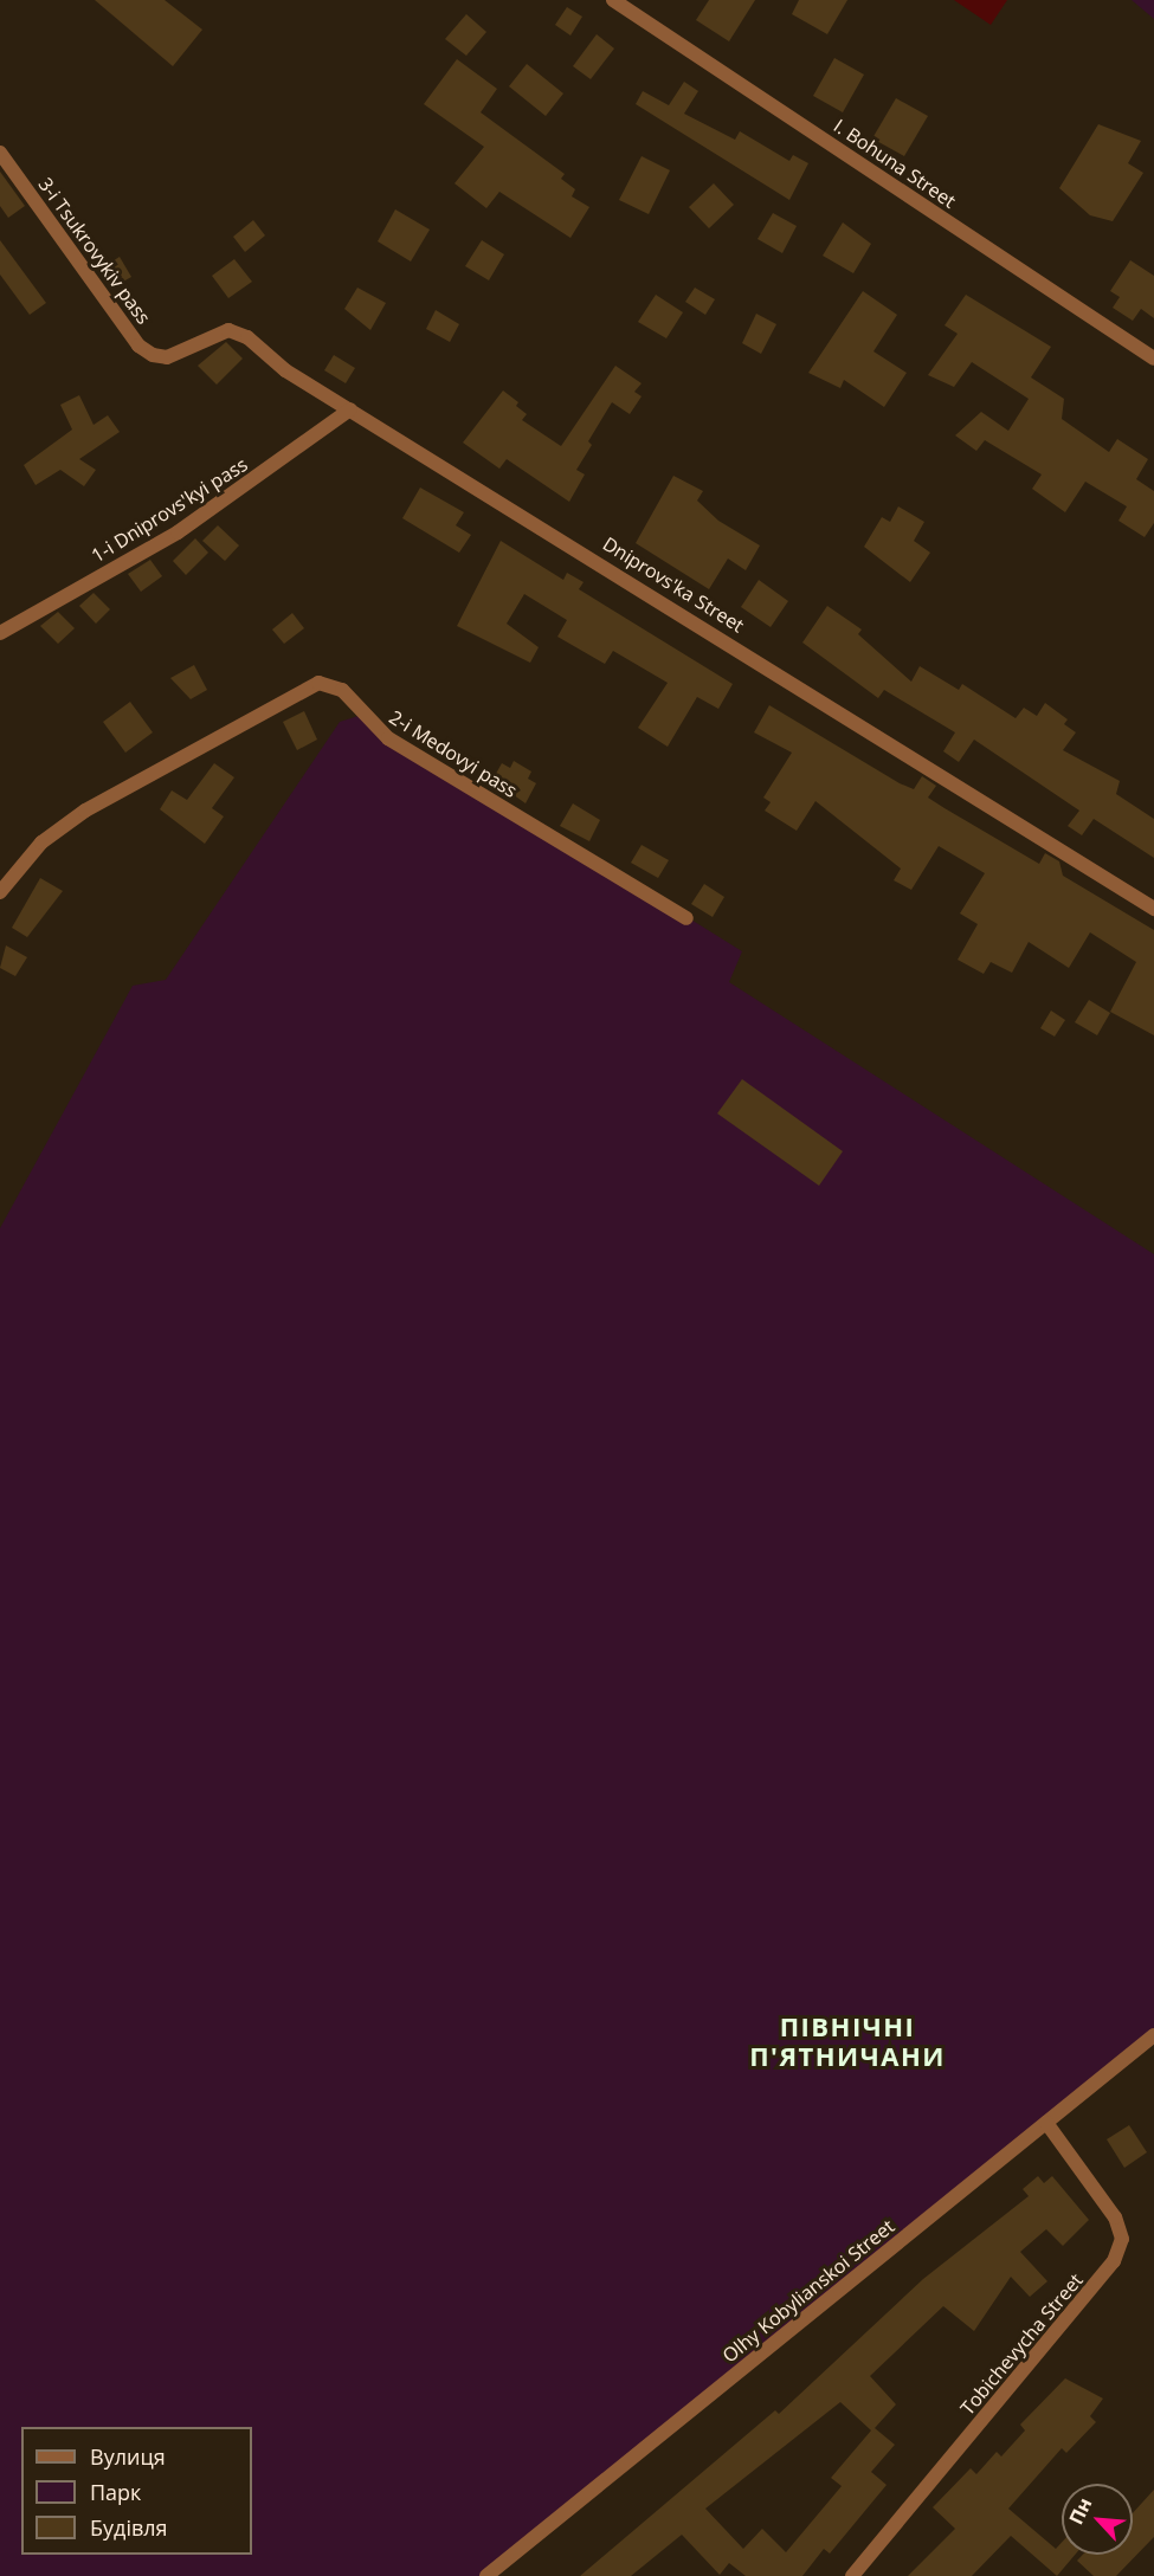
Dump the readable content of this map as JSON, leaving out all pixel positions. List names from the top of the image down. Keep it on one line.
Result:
{"streets":{"street":["I. Bohuna Street","3-i Tsukrovykiv pass","1-i Dniprovs'kyi pass","Dniprovs'ka Street","2-i Medovyi pass","Olhy Kobylianskoi Street","Tobichevycha Street"]},"crossings":[["3-i Tsukrovykiv pass","Dniprovs'ka Street"],["1-i Dniprovs'kyi pass","Dniprovs'ka Street"],["Olhy Kobylianskoi Street","Tobichevycha Street"]],"districts":["ПІВНІЧНІ П'ЯТНИЧАНИ"],"legend":["Вулиця","Парк","Будівля"],"north":"top left"}
